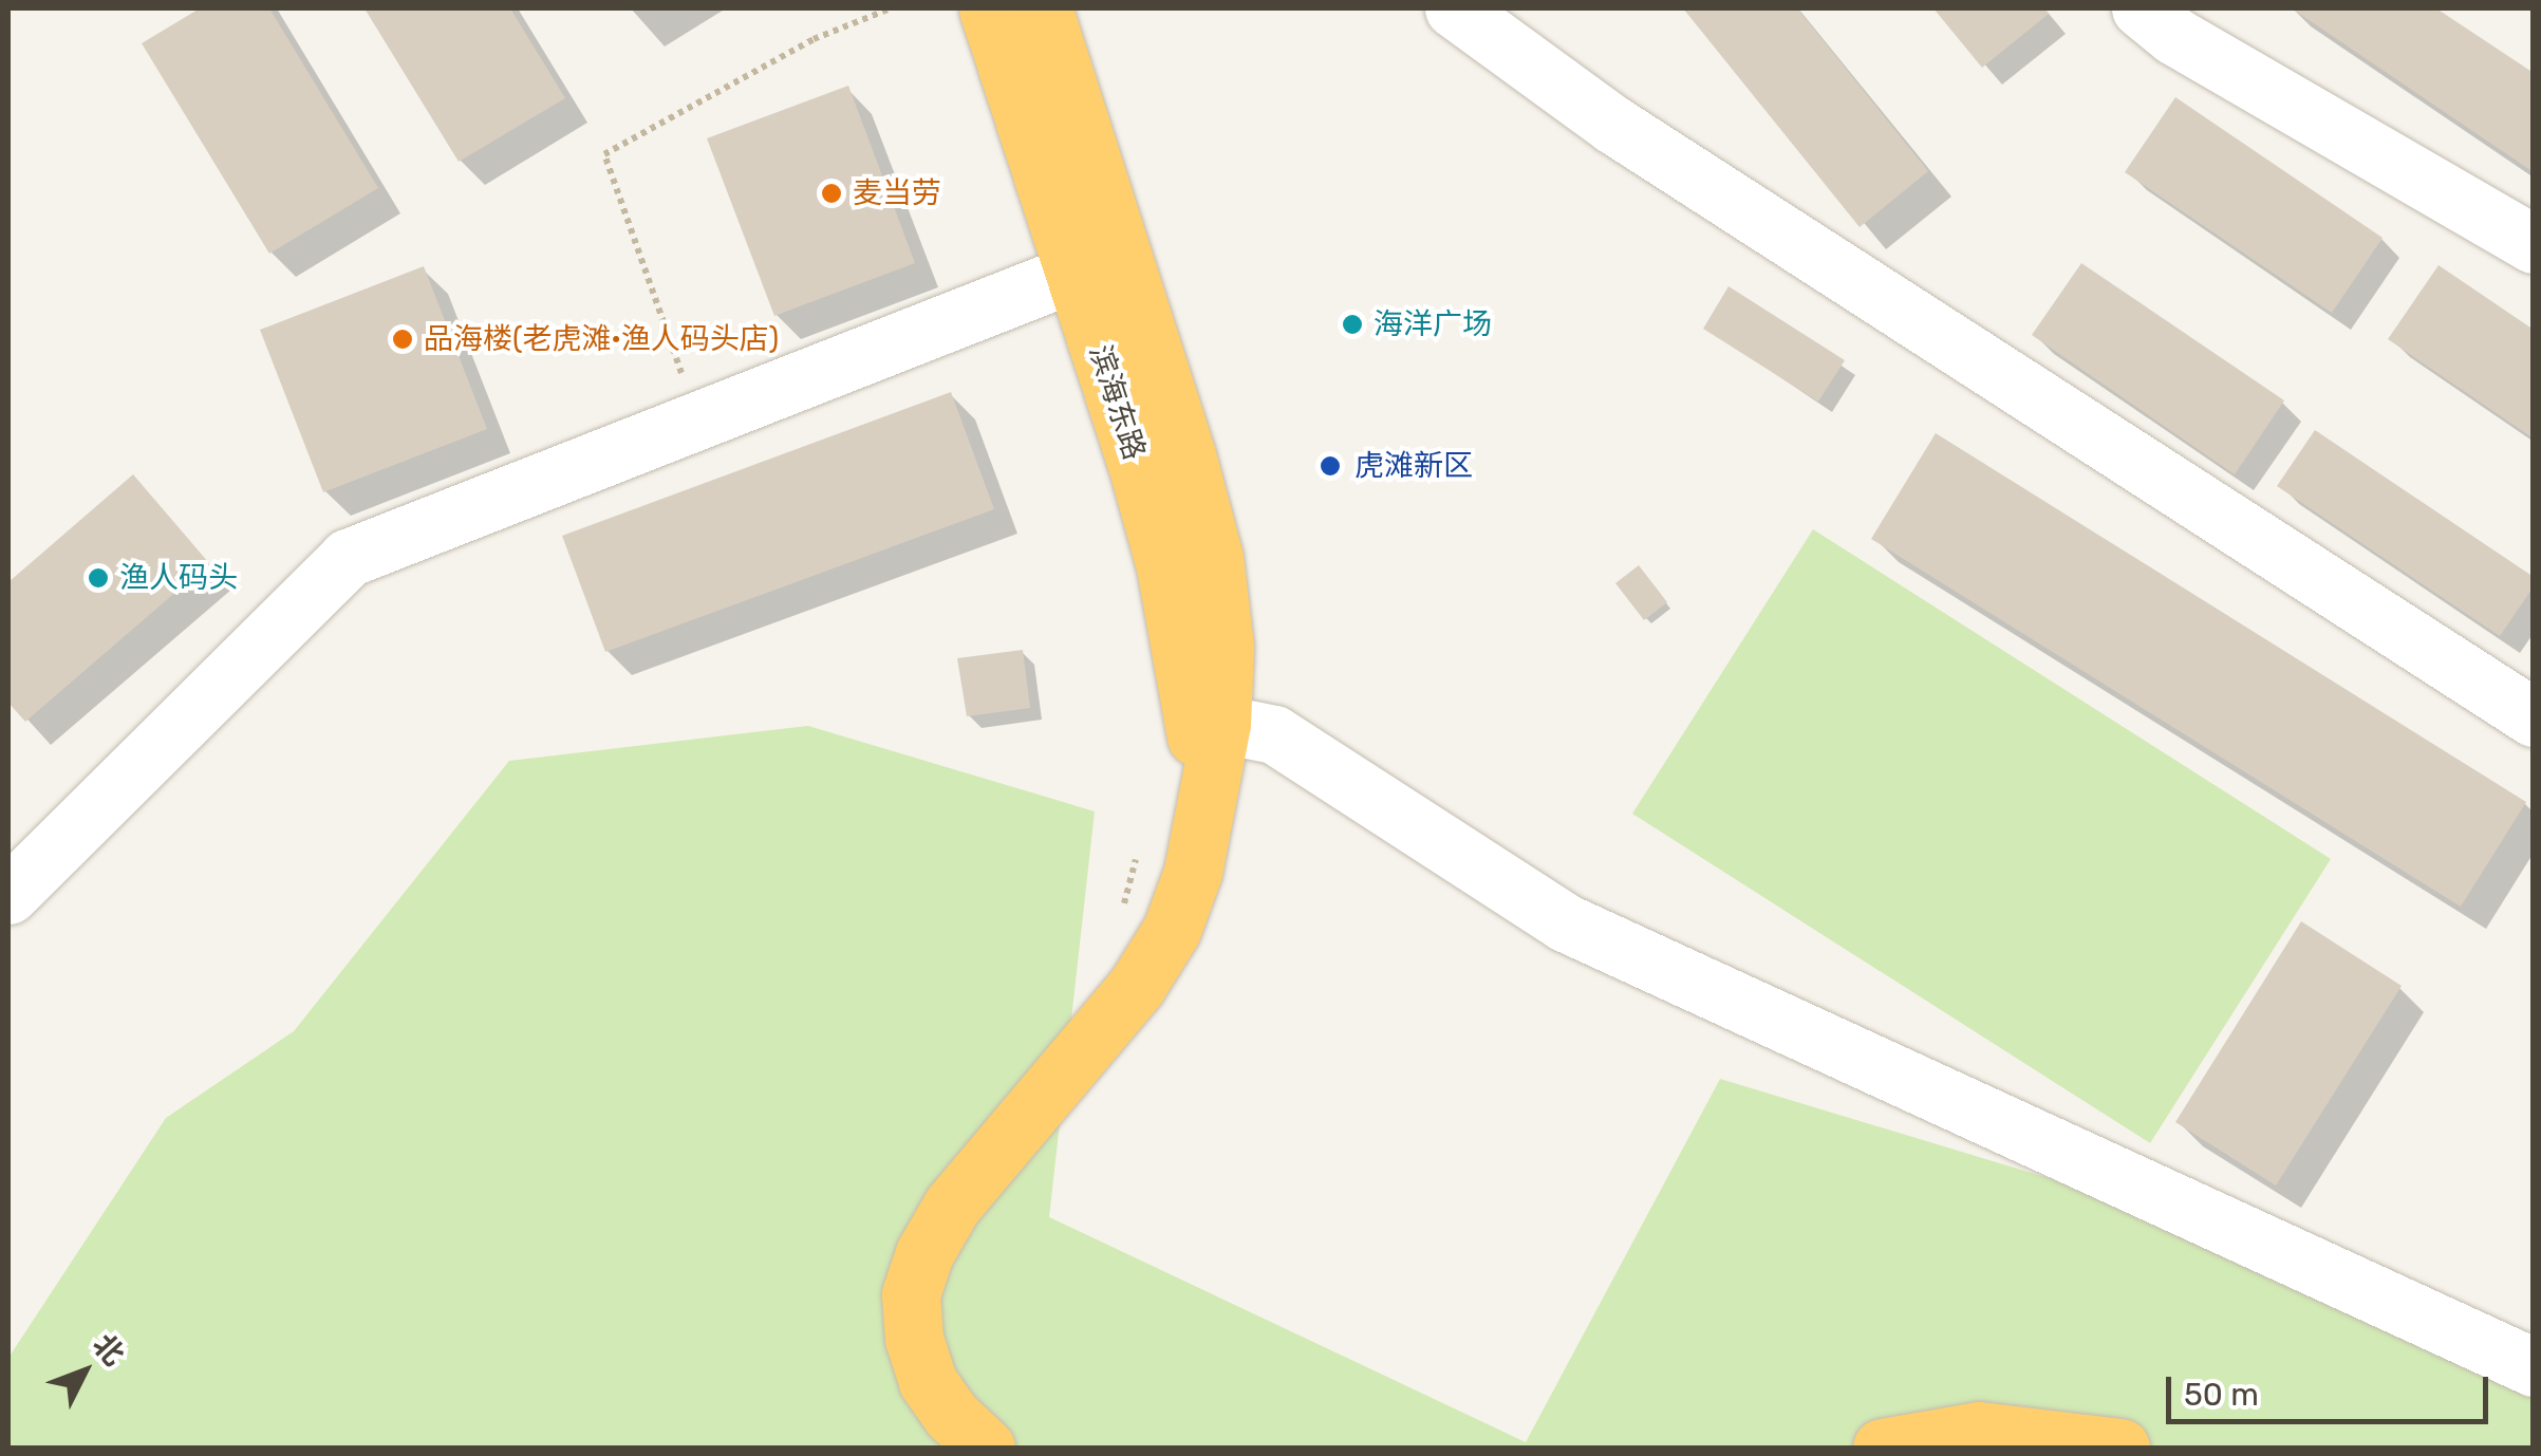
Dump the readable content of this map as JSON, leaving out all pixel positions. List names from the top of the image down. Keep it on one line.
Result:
{"streets":{"highway":["滨海东路"]},"places":["麦当劳","海洋广场","品海楼(老虎滩·渔人码头店)","虎滩新区","渔人码头"],"scale_bar":"50 m","north":"top right"}
